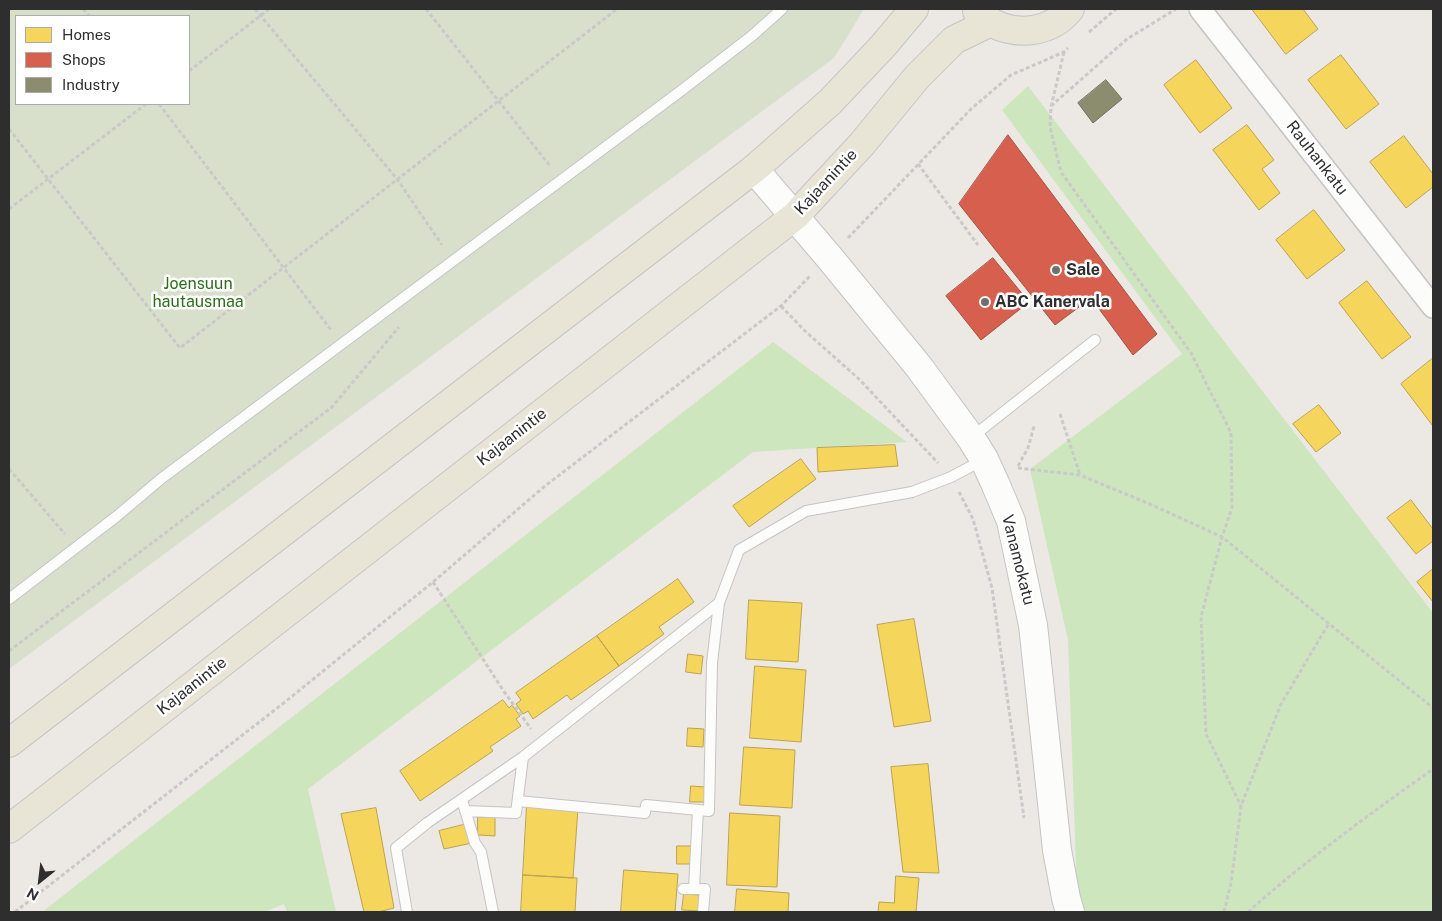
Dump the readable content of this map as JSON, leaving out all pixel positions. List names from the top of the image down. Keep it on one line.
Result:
{"streets":{"main road":["Kajaanintie"],"street":["Rauhankatu","Vanamokatu"]},"crossings":[["Kajaanintie","Vanamokatu"]],"parks":["Joensuun hautausmaa"],"places":["Sale","ABC Kanervala"],"legend":["Homes","Shops","Industry"],"north":"bottom left"}
